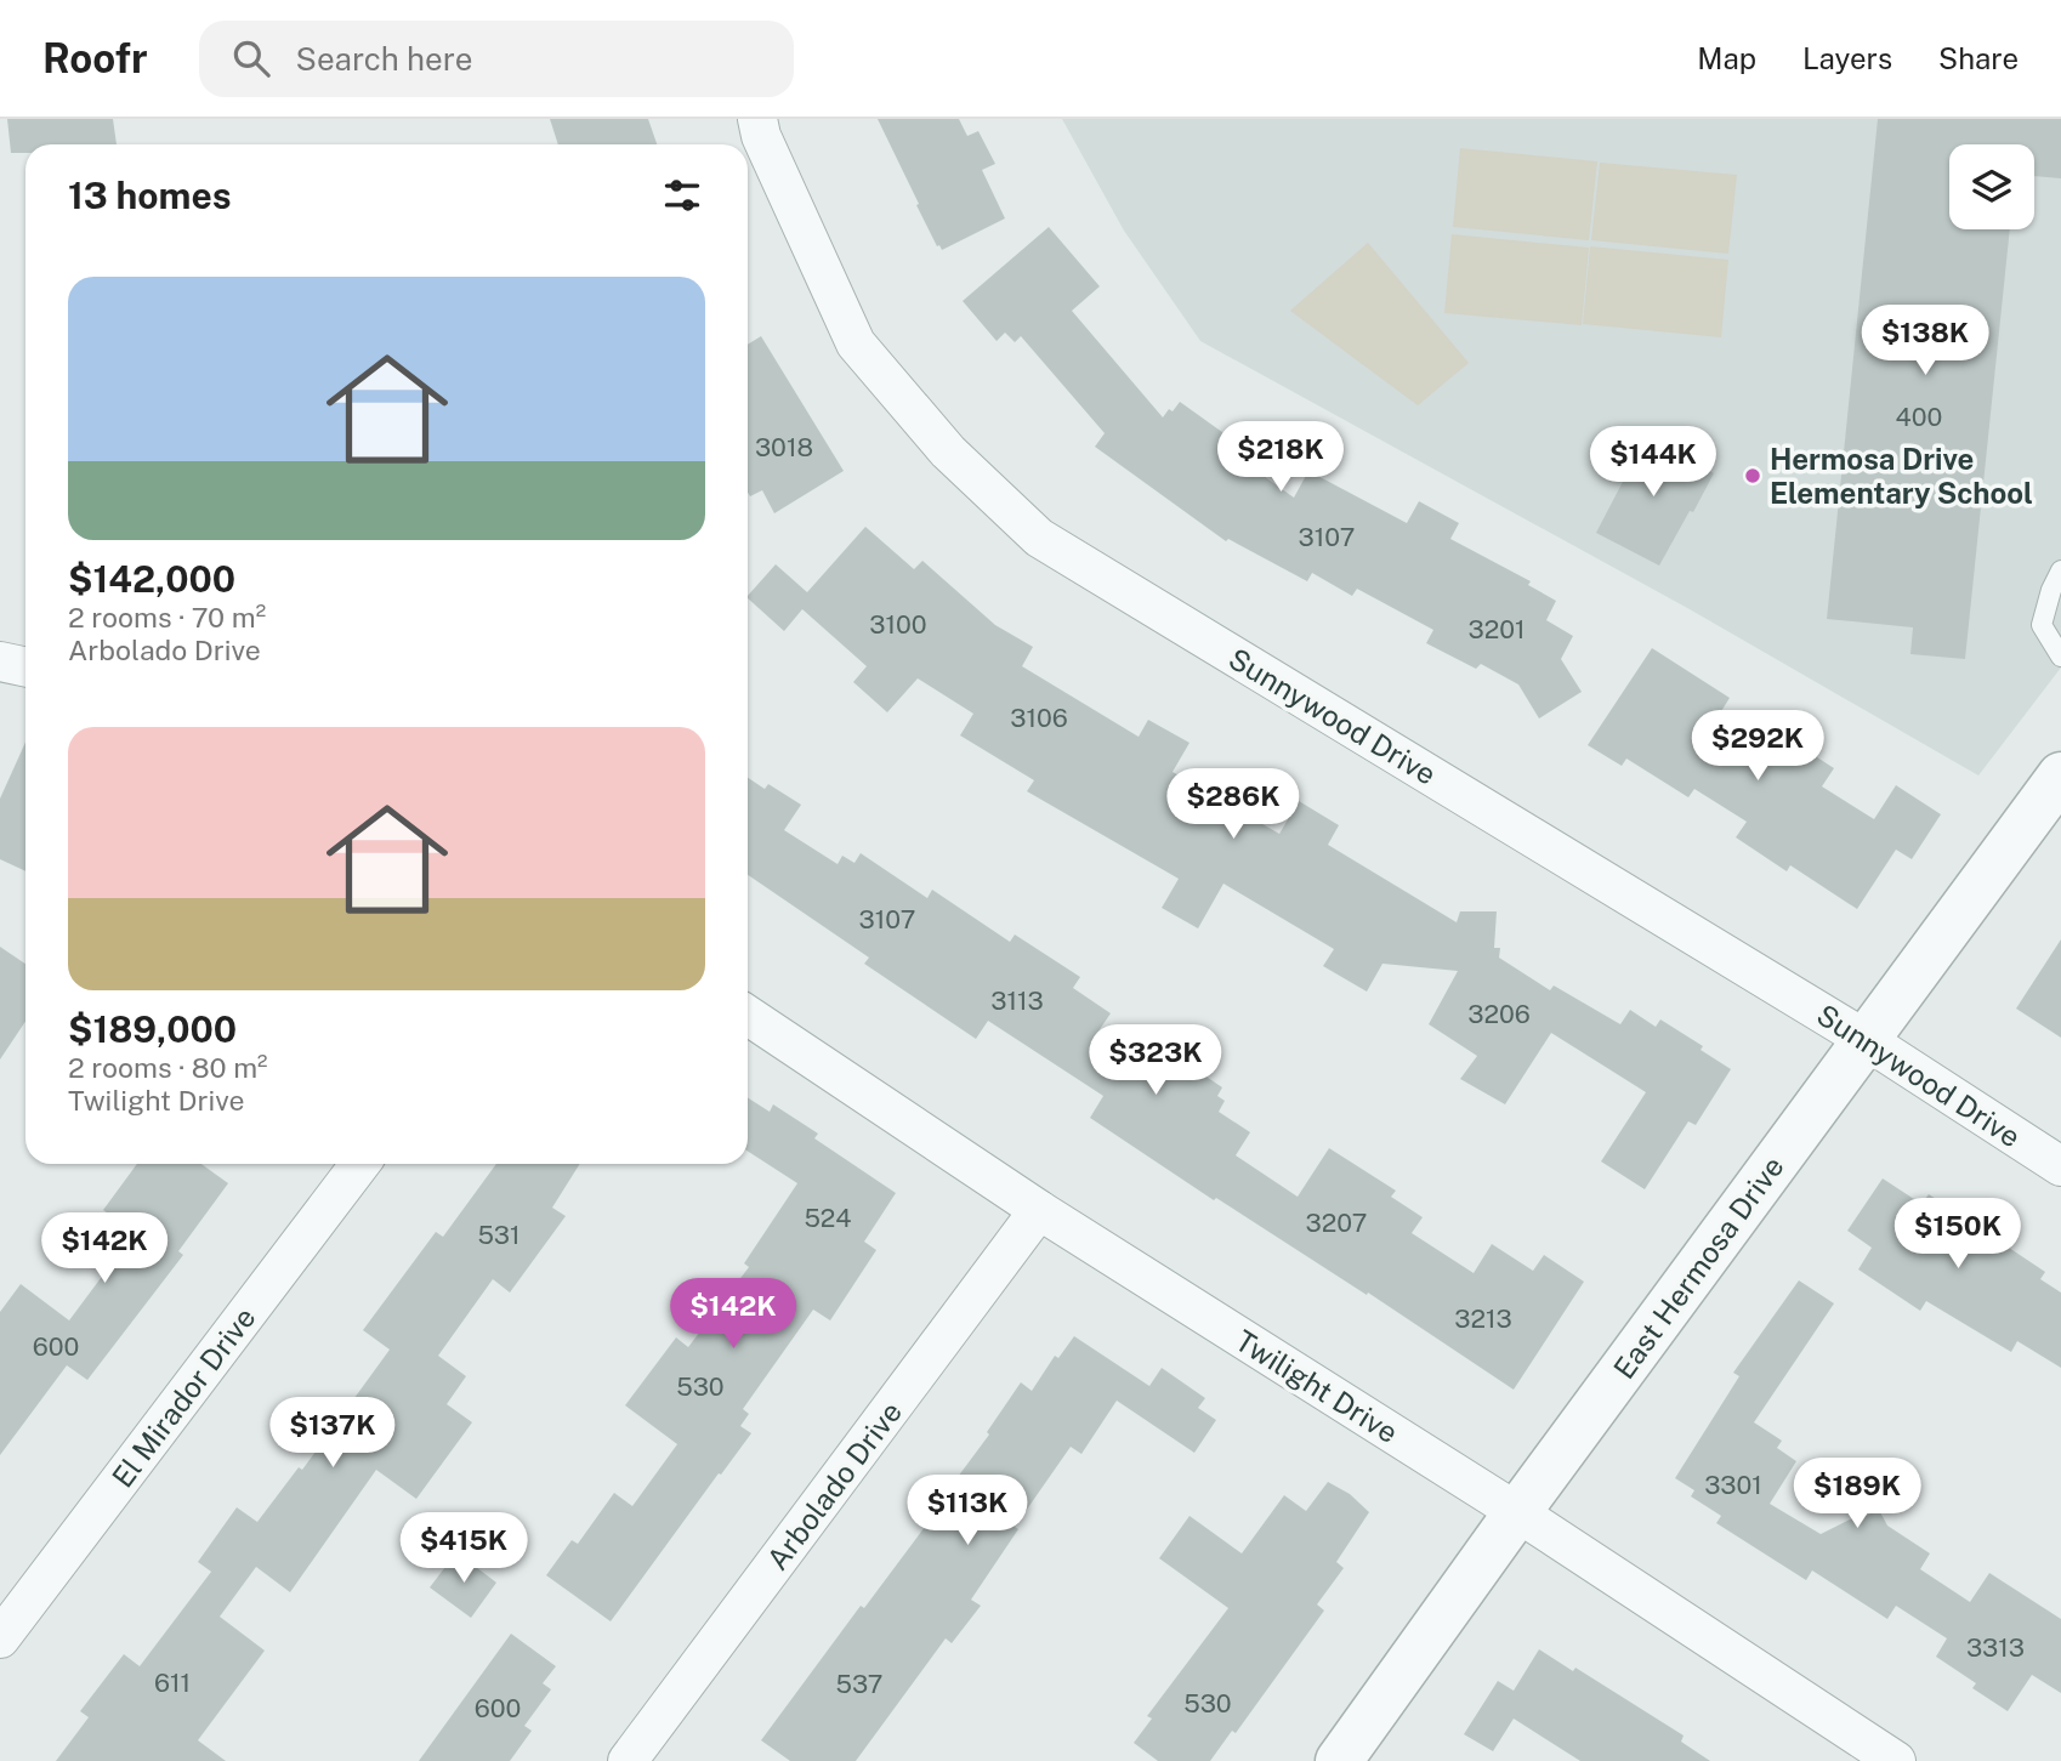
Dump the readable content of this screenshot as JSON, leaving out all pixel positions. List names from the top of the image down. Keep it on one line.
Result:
{"streets":{"street":["Sunnywood Drive","East Hermosa Drive","Twilight Drive","El Mirador Drive","Arbolado Drive"]},"crossings":[["Sunnywood Drive","East Hermosa Drive"],["East Hermosa Drive","Twilight Drive"],["Twilight Drive","Arbolado Drive"]],"places":["Hermosa Drive Elementary School"],"house_numbers":["400","3018","3107","3100","3201","3106","3107","3113","3206","524","3207","531","3213","600","530","3301","3313","611","537","530","600"],"page":{"header":"Roofr","search":"Search here","nav":["Map","Layers","Share"],"heading":"13 homes","list":[{"name":"$142,000","note":"2 rooms · 70 m² · Arbolado Drive"},{"name":"$189,000","note":"2 rooms · 80 m² · Twilight Drive"}],"price":["$138K","$218K","$144K","$292K","$286K","$323K","$150K","$142K","$142K","$137K","$189K","$113K","$415K"]}}
